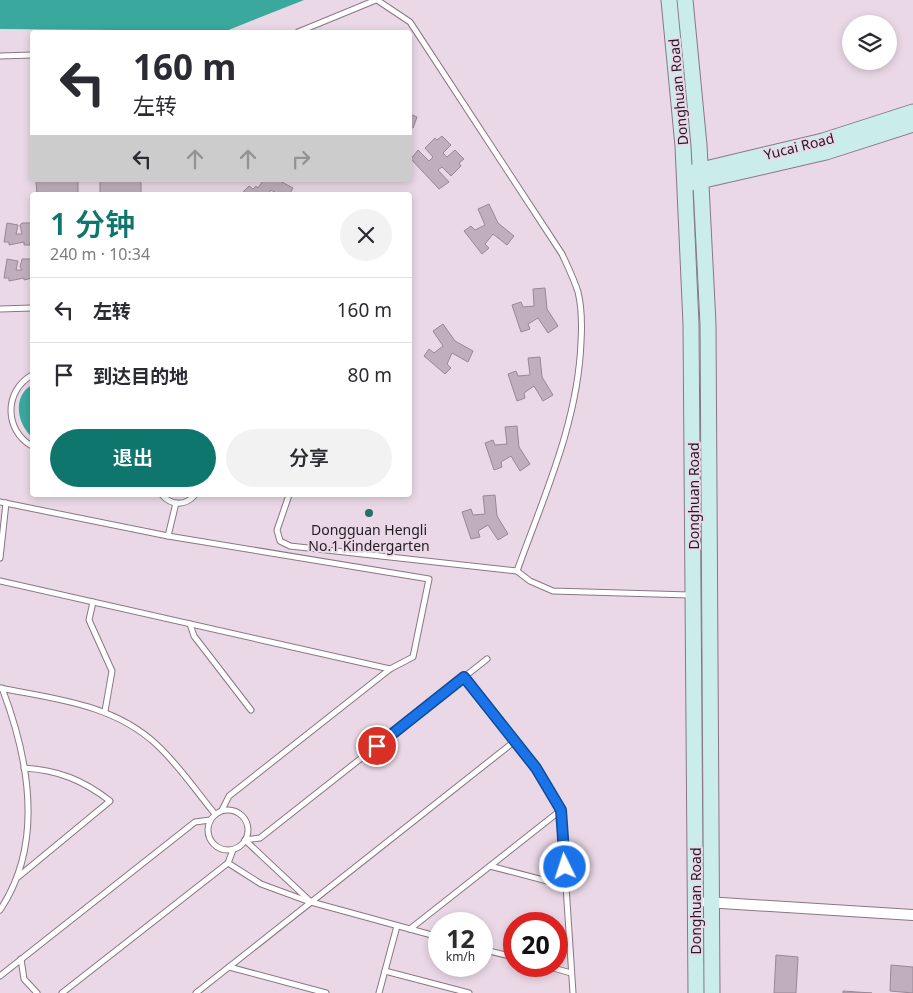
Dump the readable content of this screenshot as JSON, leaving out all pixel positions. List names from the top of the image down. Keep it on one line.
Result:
{"streets":{"main road":["Donghuan Road","Yucai Road"]},"crossings":[["Donghuan Road","Yucai Road"]],"places":["Dongguan Hengli No.1 Kindergarten"],"page":{"turn":["160 m","左转"],"heading":["1 分钟","240 m · 10:34"],"list":[{"name":"左转","value":"160 m"},{"name":"到达目的地","value":"80 m"}],"buttons":["退出","分享"],"speed":"12 km/h","limit":"20"}}
